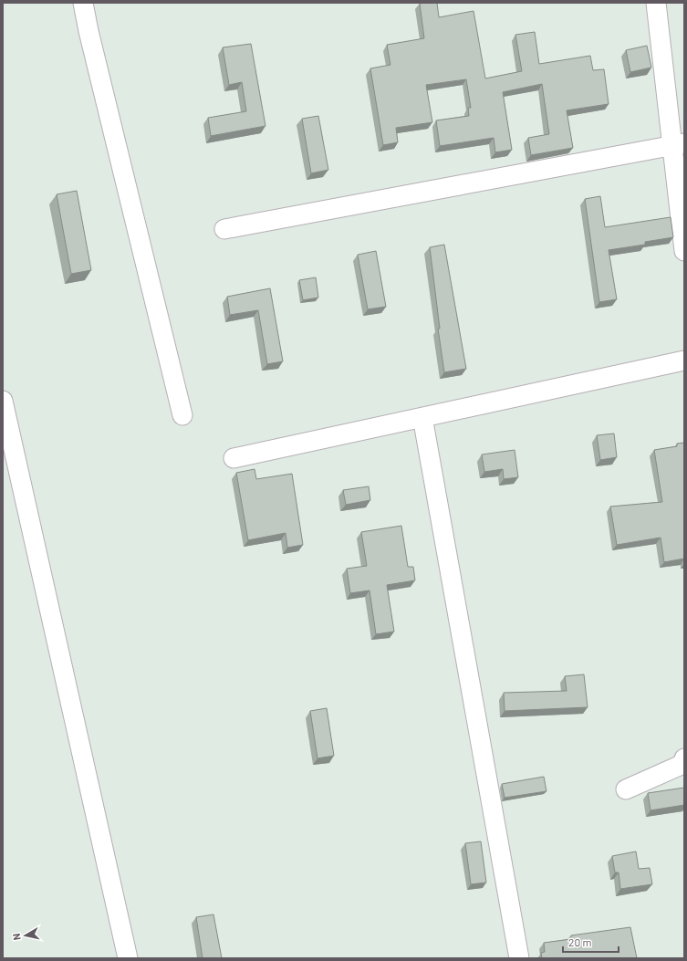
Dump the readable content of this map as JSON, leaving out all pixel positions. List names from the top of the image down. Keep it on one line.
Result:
{"scale_bar":"20 m","north":"left"}
